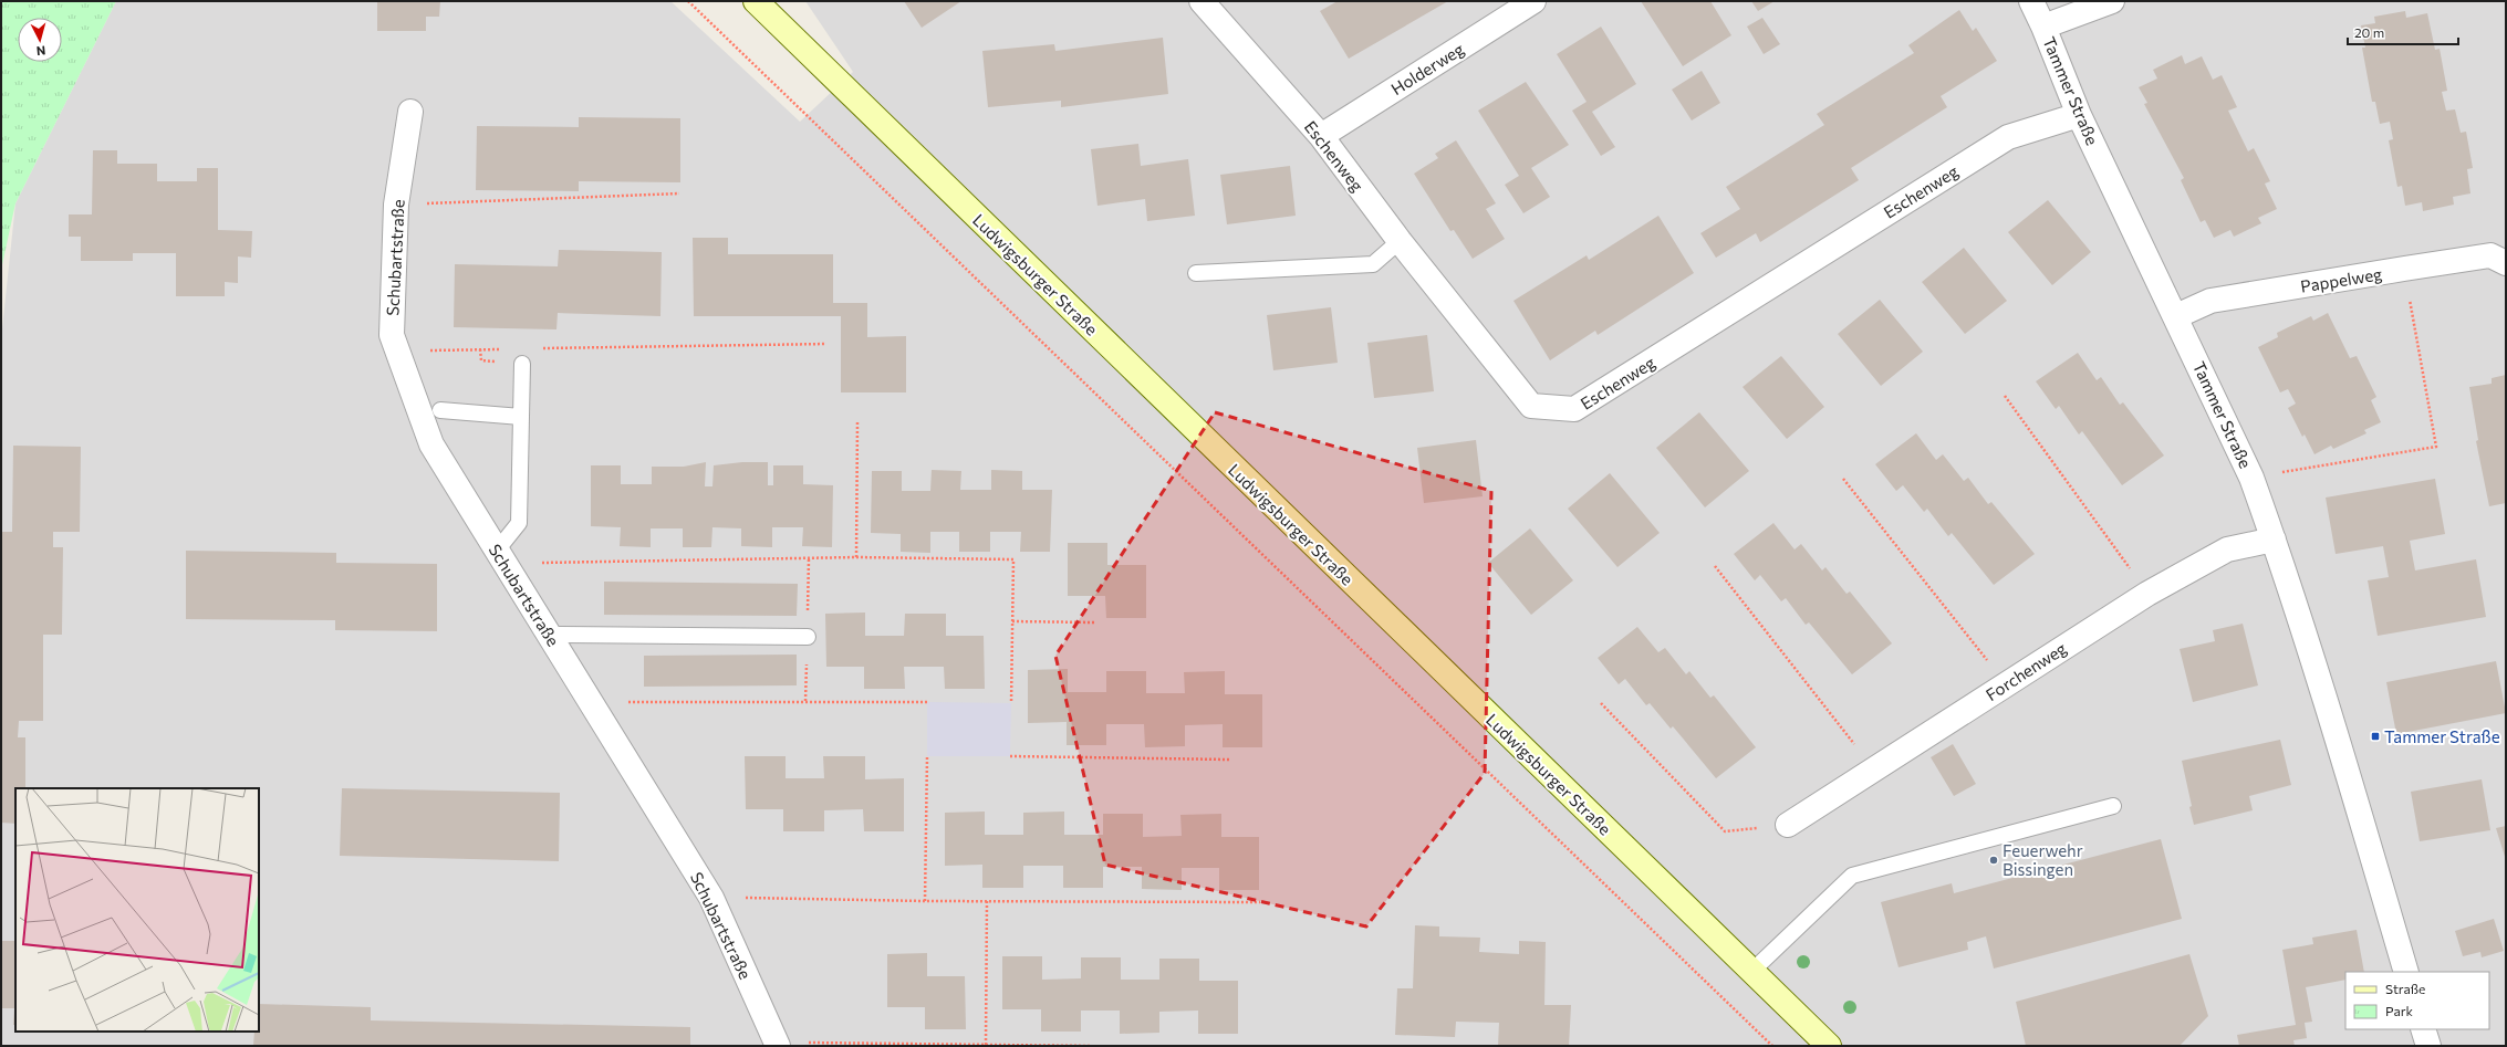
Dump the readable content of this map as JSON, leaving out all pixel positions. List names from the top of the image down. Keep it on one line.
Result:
{"streets":{"street":["Holderweg","Tammer Straße","Eschenweg","Schubartstraße","Ludwigsburger Straße","Pappelweg","Forchenweg"]},"crossings":[["Holderweg","Eschenweg"],["Tammer Straße","Eschenweg"],["Tammer Straße","Pappelweg"],["Tammer Straße","Forchenweg"]],"places":{"transit":["Tammer Straße"],"other":["Feuerwehr Bissingen"]},"legend":["Straße","Park"],"scale_bar":"20 m","north":"bottom"}
